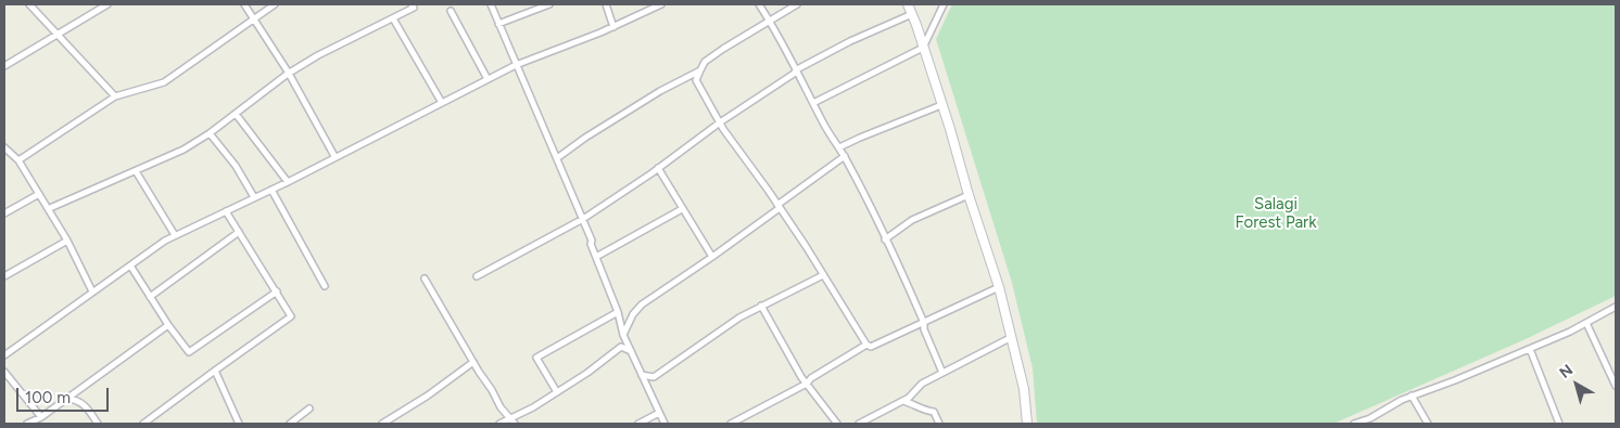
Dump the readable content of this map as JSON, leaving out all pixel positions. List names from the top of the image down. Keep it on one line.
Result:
{"parks":["Salagi Forest Park"],"scale_bar":"100 m","north":"top left"}
